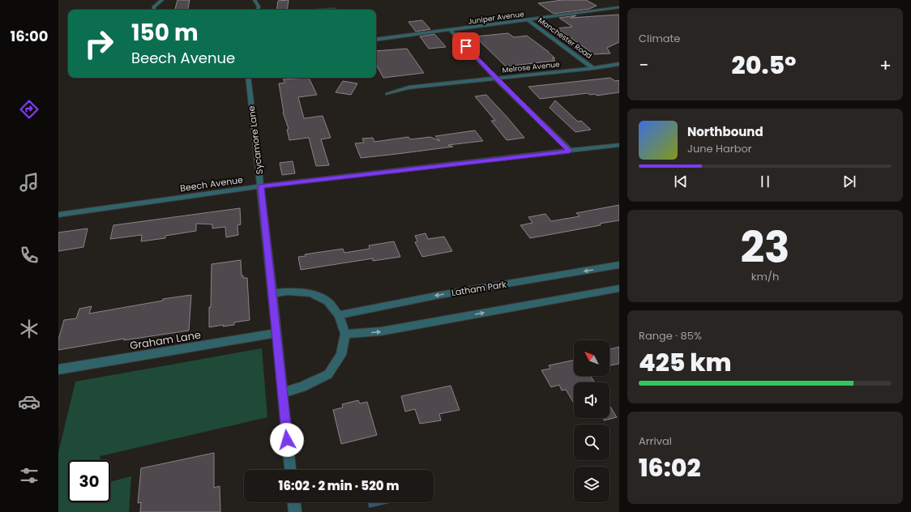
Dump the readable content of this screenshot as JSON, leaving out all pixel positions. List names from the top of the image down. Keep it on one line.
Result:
{"streets":{"street":["Juniper Avenue","Manchester Road","Melrose Avenue","Sycamore Lane","Beech Avenue","Latham Park","Graham Lane"]},"crossings":[["Juniper Avenue","Manchester Road"],["Manchester Road","Melrose Avenue"],["Sycamore Lane","Beech Avenue"],["Sycamore Lane","Graham Lane"]],"north":"top left","page":{"tabs":"16:00","tile":["Climate",["23","km/h"],["Range · 85%","425 km"],["Arrival","16:02"]],"turn":["150 m","Beech Avenue"],"heat":["−","20.5°","+"],"song":["Northbound","June Harbor"],"limit":"30","trip":"16:02 · 2 min · 520 m"}}
